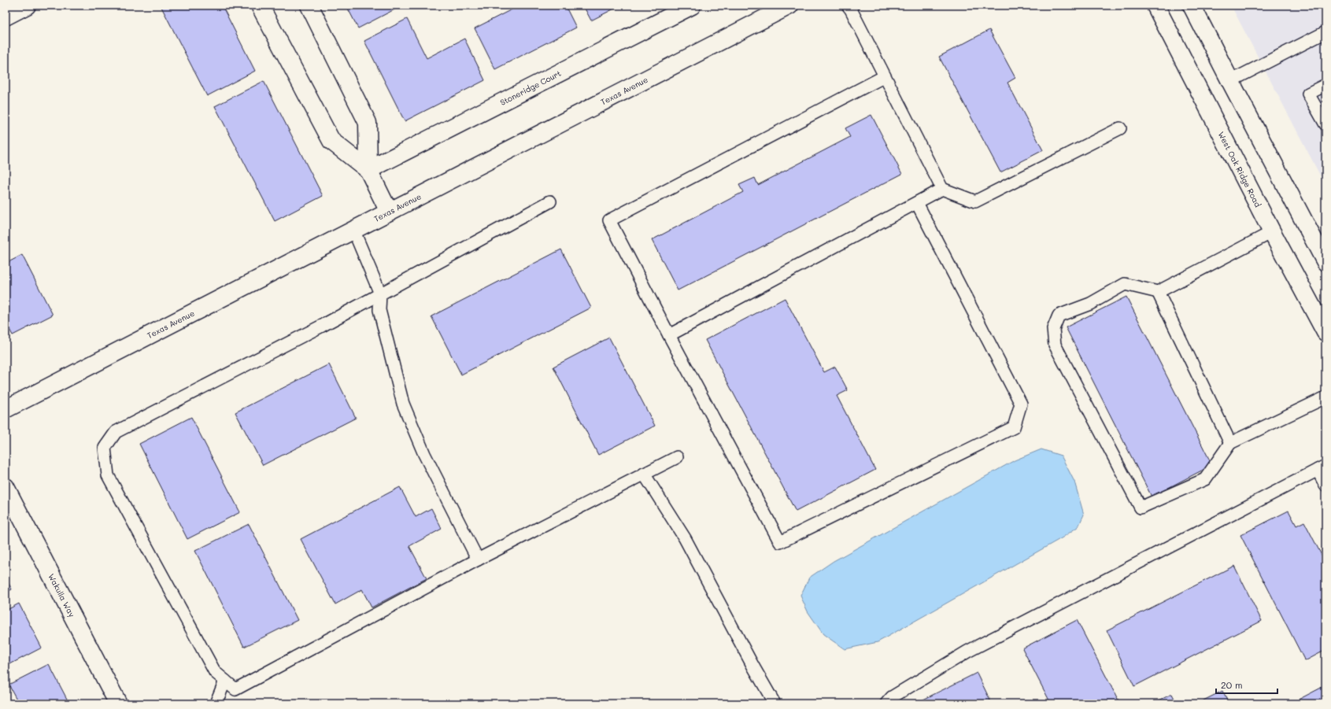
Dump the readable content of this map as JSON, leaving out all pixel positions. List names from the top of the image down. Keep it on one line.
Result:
{"streets":{"street":["Stoneridge Court","Texas Avenue","West Oak Ridge Road","Wakulla Way"]},"scale_bar":"20 m"}
